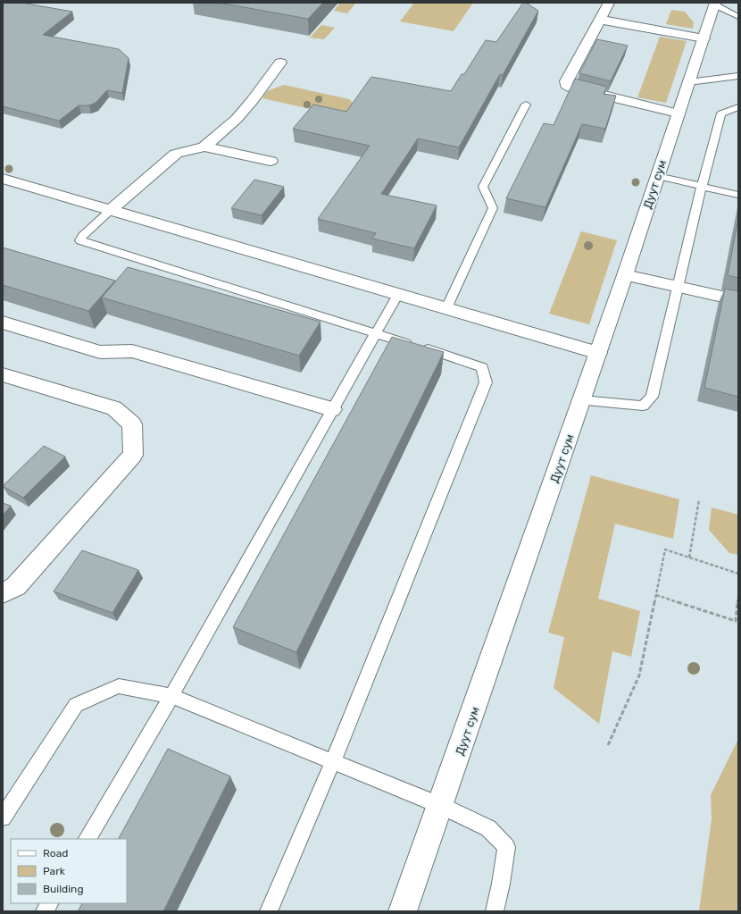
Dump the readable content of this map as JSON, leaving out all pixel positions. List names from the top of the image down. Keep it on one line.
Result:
{"streets":{"street":["Дуут сум"]},"legend":["Road","Park","Building"]}
